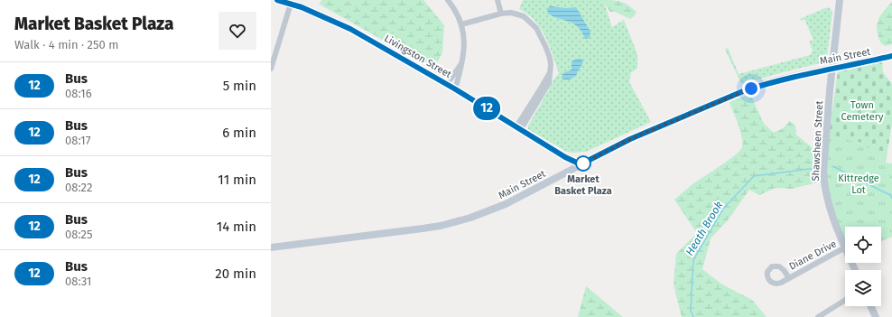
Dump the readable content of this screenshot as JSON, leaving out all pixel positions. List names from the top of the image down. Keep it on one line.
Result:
{"streets":{"main road":["Livingston Street","Main Street","Shawsheen Street"],"street":["Diane Drive"]},"crossings":[["Livingston Street","Main Street"],["Main Street","Shawsheen Street"],["Shawsheen Street","Diane Drive"]],"water":["Heath Brook"],"parks":["Town Cemetery","Kittredge Lot"],"places":["Market Basket Plaza"],"lines":["bus line 12"],"page":{"heading":["Market Basket Plaza","Walk · 4 min · 250 m"],"on_map":"12","list":[{"mark":"12","name":"Bus","note":"08:16","value":"5 min"},{"mark":"12","name":"Bus","note":"08:17","value":"6 min"},{"mark":"12","name":"Bus","note":"08:22","value":"11 min"},{"mark":"12","name":"Bus","note":"08:25","value":"14 min"},{"mark":"12","name":"Bus","note":"08:31","value":"20 min"}]}}
